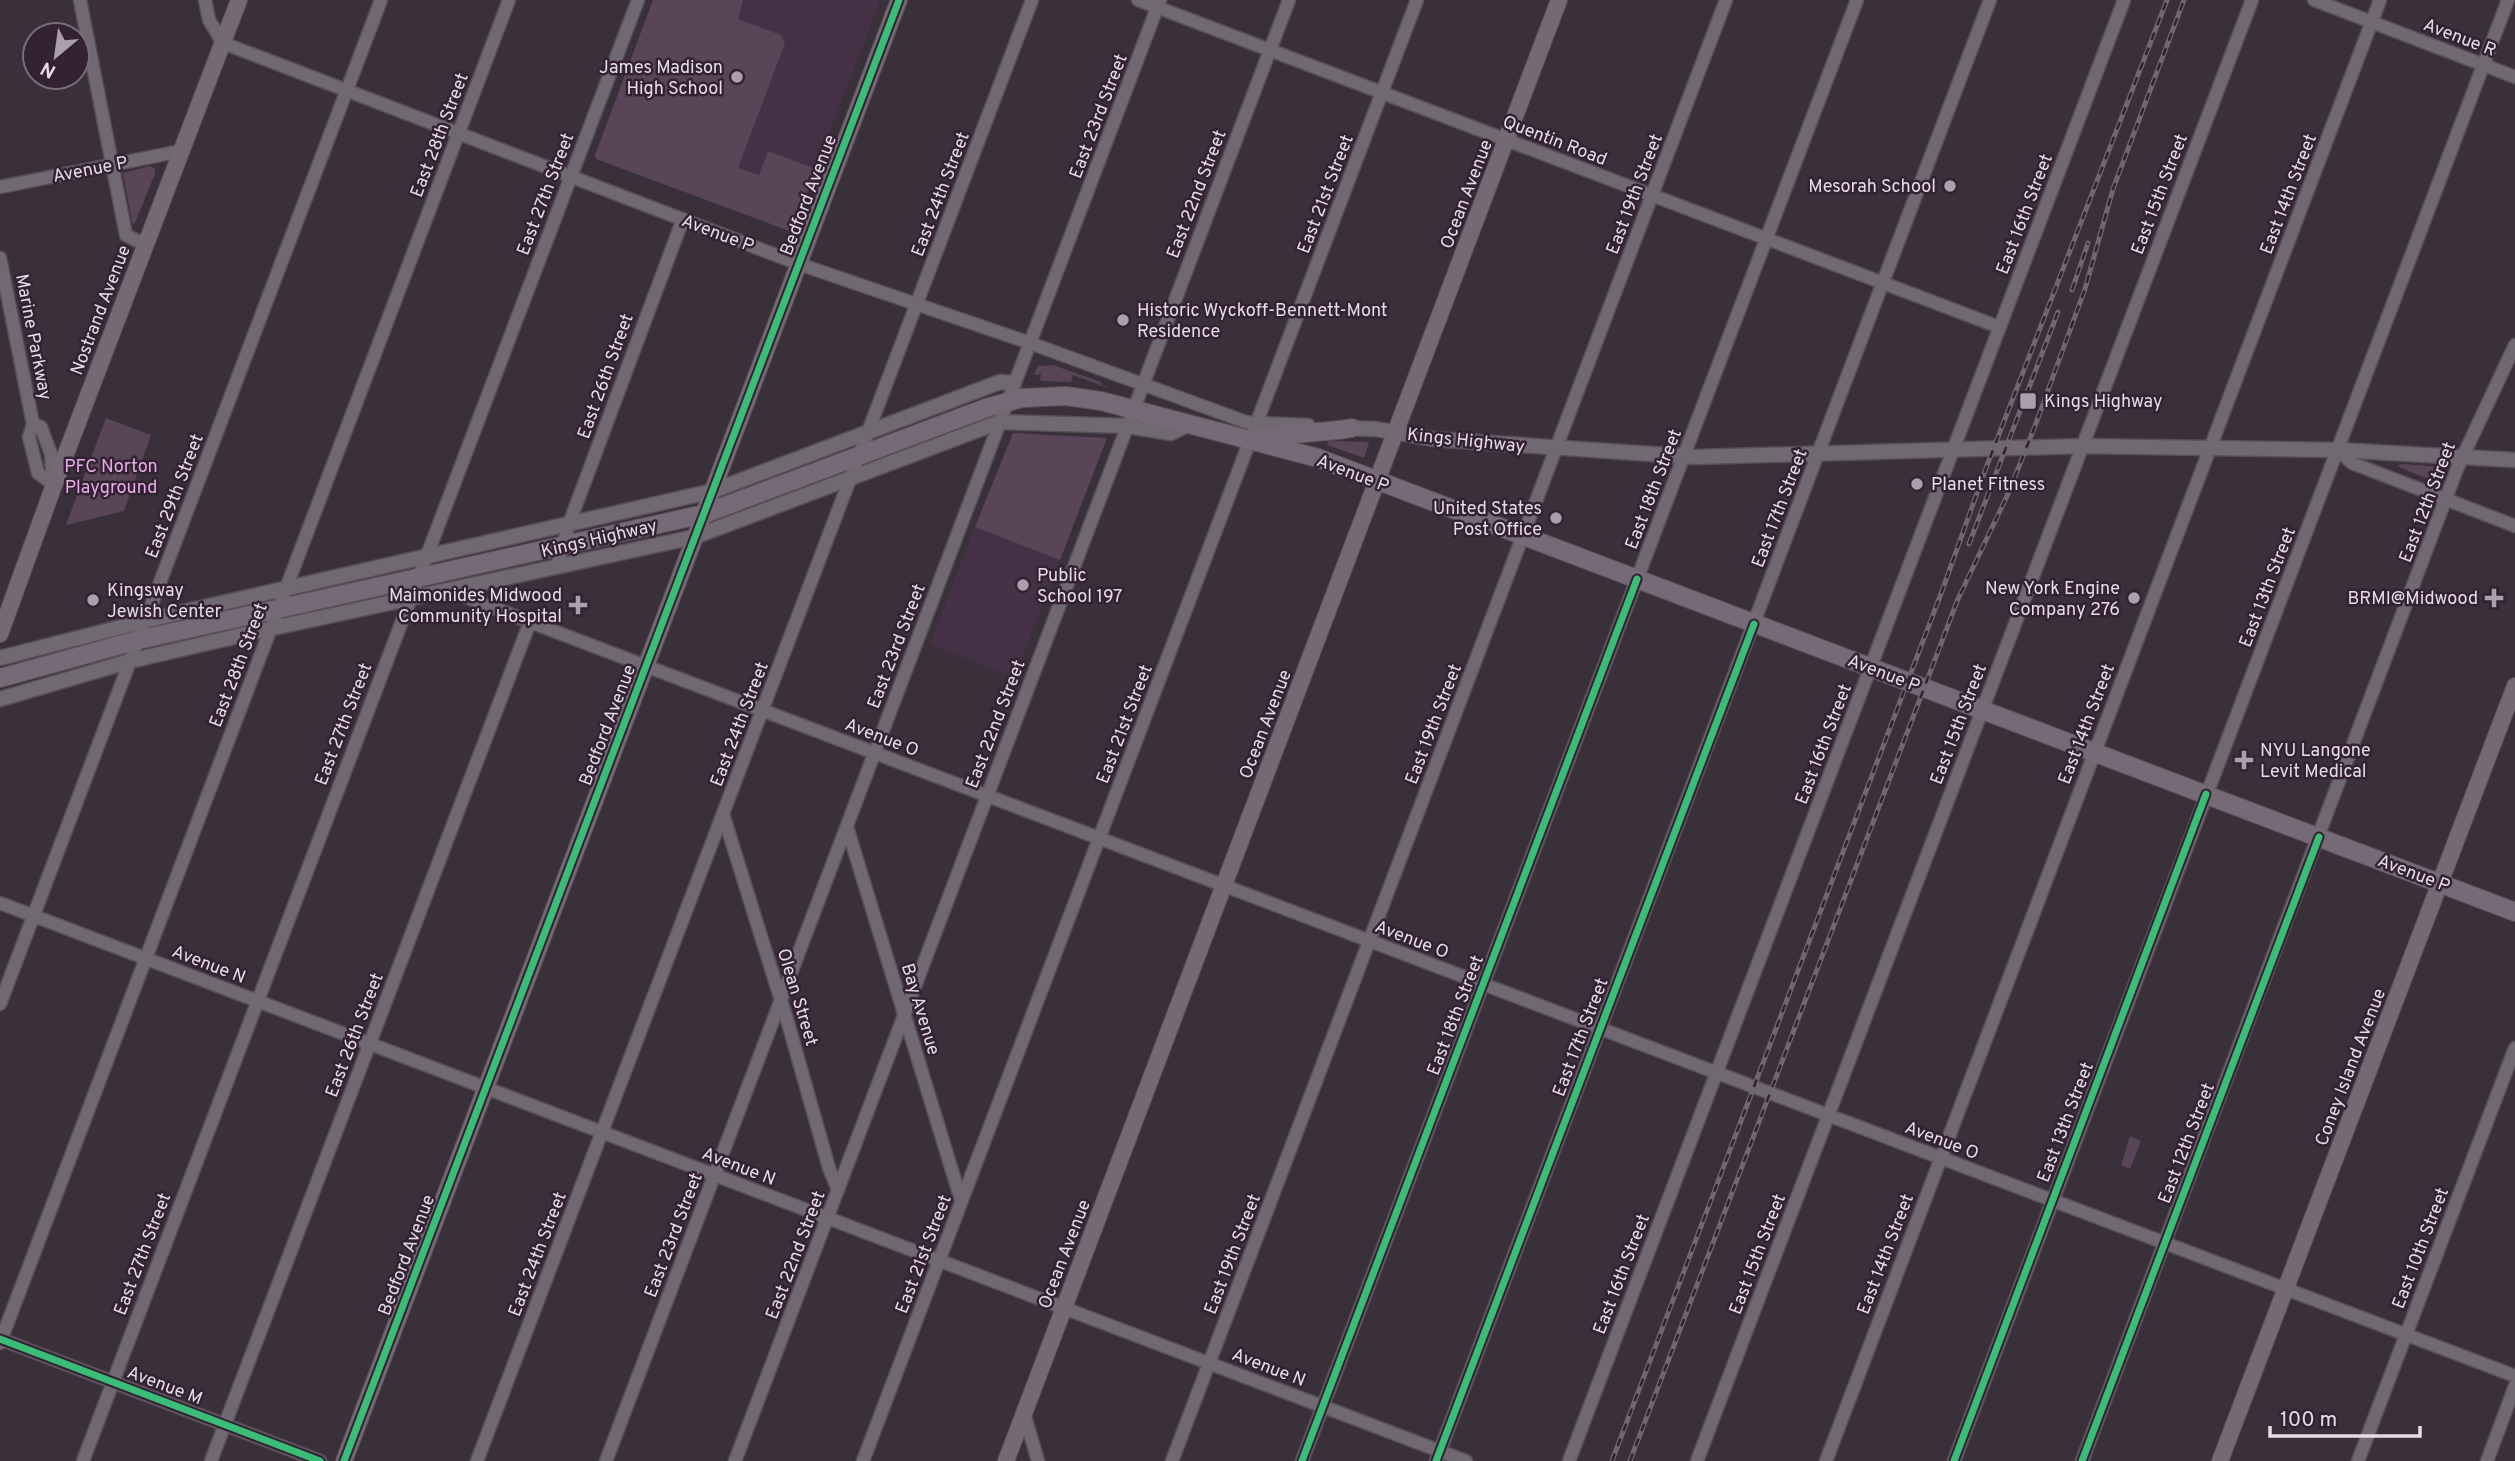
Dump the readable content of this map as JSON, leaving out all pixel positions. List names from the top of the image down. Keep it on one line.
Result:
{"streets":{"main road":["Avenue P","Ocean Avenue","Bedford Avenue","Nostrand Avenue","Kings Highway","Coney Island Avenue"],"street":["Avenue R","East 23rd Street","East 28th Street","Quentin Road","East 27th Street","East 24th Street","East 22nd Street","East 21st Street","East 19th Street","East 15th Street","East 14th Street","East 16th Street","Marine Parkway","East 26th Street","East 18th Street","East 29th Street","East 12th Street","East 17th Street","East 13th Street","Avenue O","Avenue N","Olean Street","Bay Avenue","East 10th Street","Avenue M"]},"crossings":[["Avenue R","East 14th Street"],["Avenue R","East 13th Street"],["East 23rd Street","Quentin Road"],["East 23rd Street","Avenue P"],["East 23rd Street","Kings Highway"],["East 23rd Street","Avenue O"],["East 23rd Street","Avenue N"],["East 23rd Street","Olean Street"],["East 23rd Street","Bay Avenue"],["East 28th Street","Avenue P"],["East 28th Street","Kings Highway"],["East 28th Street","Avenue N"],["East 28th Street","Avenue M"],["Quentin Road","East 22nd Street"],["Quentin Road","East 21st Street"],["Quentin Road","Ocean Avenue"],["Quentin Road","East 19th Street"],["Quentin Road","East 16th Street"],["Quentin Road","East 18th Street"],["Quentin Road","East 17th Street"],["Avenue P","East 27th Street"],["Avenue P","East 24th Street"],["Avenue P","East 22nd Street"],["Avenue P","East 21st Street"],["Avenue P","Ocean Avenue"],["Avenue P","East 19th Street"],["Avenue P","East 15th Street"],["Avenue P","East 14th Street"],["Avenue P","Bedford Avenue"],["Avenue P","East 16th Street"],["Avenue P","Nostrand Avenue"],["Avenue P","East 26th Street"],["Avenue P","Kings Highway"],["Avenue P","East 18th Street"],["Avenue P","East 29th Street"],["Avenue P","East 12th Street"],["Avenue P","East 17th Street"],["Avenue P","East 13th Street"],["Avenue P","Coney Island Avenue"],["East 27th Street","Kings Highway"],["East 27th Street","Avenue N"],["East 27th Street","Avenue M"],["East 24th Street","Kings Highway"],["East 24th Street","Avenue O"],["East 24th Street","Avenue N"],["East 24th Street","Olean Street"],["East 22nd Street","Kings Highway"],["East 22nd Street","Avenue O"],["East 22nd Street","Avenue N"],["East 22nd Street","Olean Street"],["East 22nd Street","Bay Avenue"],["East 21st Street","Kings Highway"],["East 21st Street","Avenue O"],["East 21st Street","Avenue N"],["East 21st Street","Bay Avenue"],["Ocean Avenue","Kings Highway"],["Ocean Avenue","Avenue O"],["Ocean Avenue","Avenue N"],["East 19th Street","Kings Highway"],["East 19th Street","Avenue O"],["East 19th Street","Avenue N"],["East 15th Street","Kings Highway"],["East 15th Street","Avenue O"],["East 14th Street","Kings Highway"],["East 14th Street","Avenue O"],["Bedford Avenue","Kings Highway"],["Bedford Avenue","Avenue O"],["Bedford Avenue","Avenue N"],["East 16th Street","Kings Highway"],["East 16th Street","Avenue O"],["Nostrand Avenue","Marine Parkway"],["East 26th Street","Kings Highway"],["East 26th Street","Avenue O"],["East 26th Street","Avenue N"],["East 26th Street","Avenue M"],["Kings Highway","East 18th Street"],["Kings Highway","East 29th Street"],["Kings Highway","East 12th Street"],["Kings Highway","East 17th Street"],["Kings Highway","East 13th Street"],["Kings Highway","Avenue O"],["East 18th Street","Avenue O"],["East 18th Street","Avenue N"],["East 29th Street","Avenue N"],["East 12th Street","Avenue O"],["East 17th Street","Avenue O"],["East 17th Street","Avenue N"],["East 13th Street","Avenue O"],["Avenue O","Coney Island Avenue"],["Avenue O","East 10th Street"]],"parks":["PFC Norton Playground"],"places":{"other":["James Madison High School","Mesorah School","Historic Wyckoff-Bennett-Mont Residence","Planet Fitness","United States Post Office","Public School 197","New York Engine Company 276","Kingsway Jewish Center"],"transit":["Kings Highway"],"health":["BRMI@Midwood","Maimonides Midwood Community Hospital","NYU Langone Levit Medical"]},"scale_bar":"100 m","north":"bottom left"}
